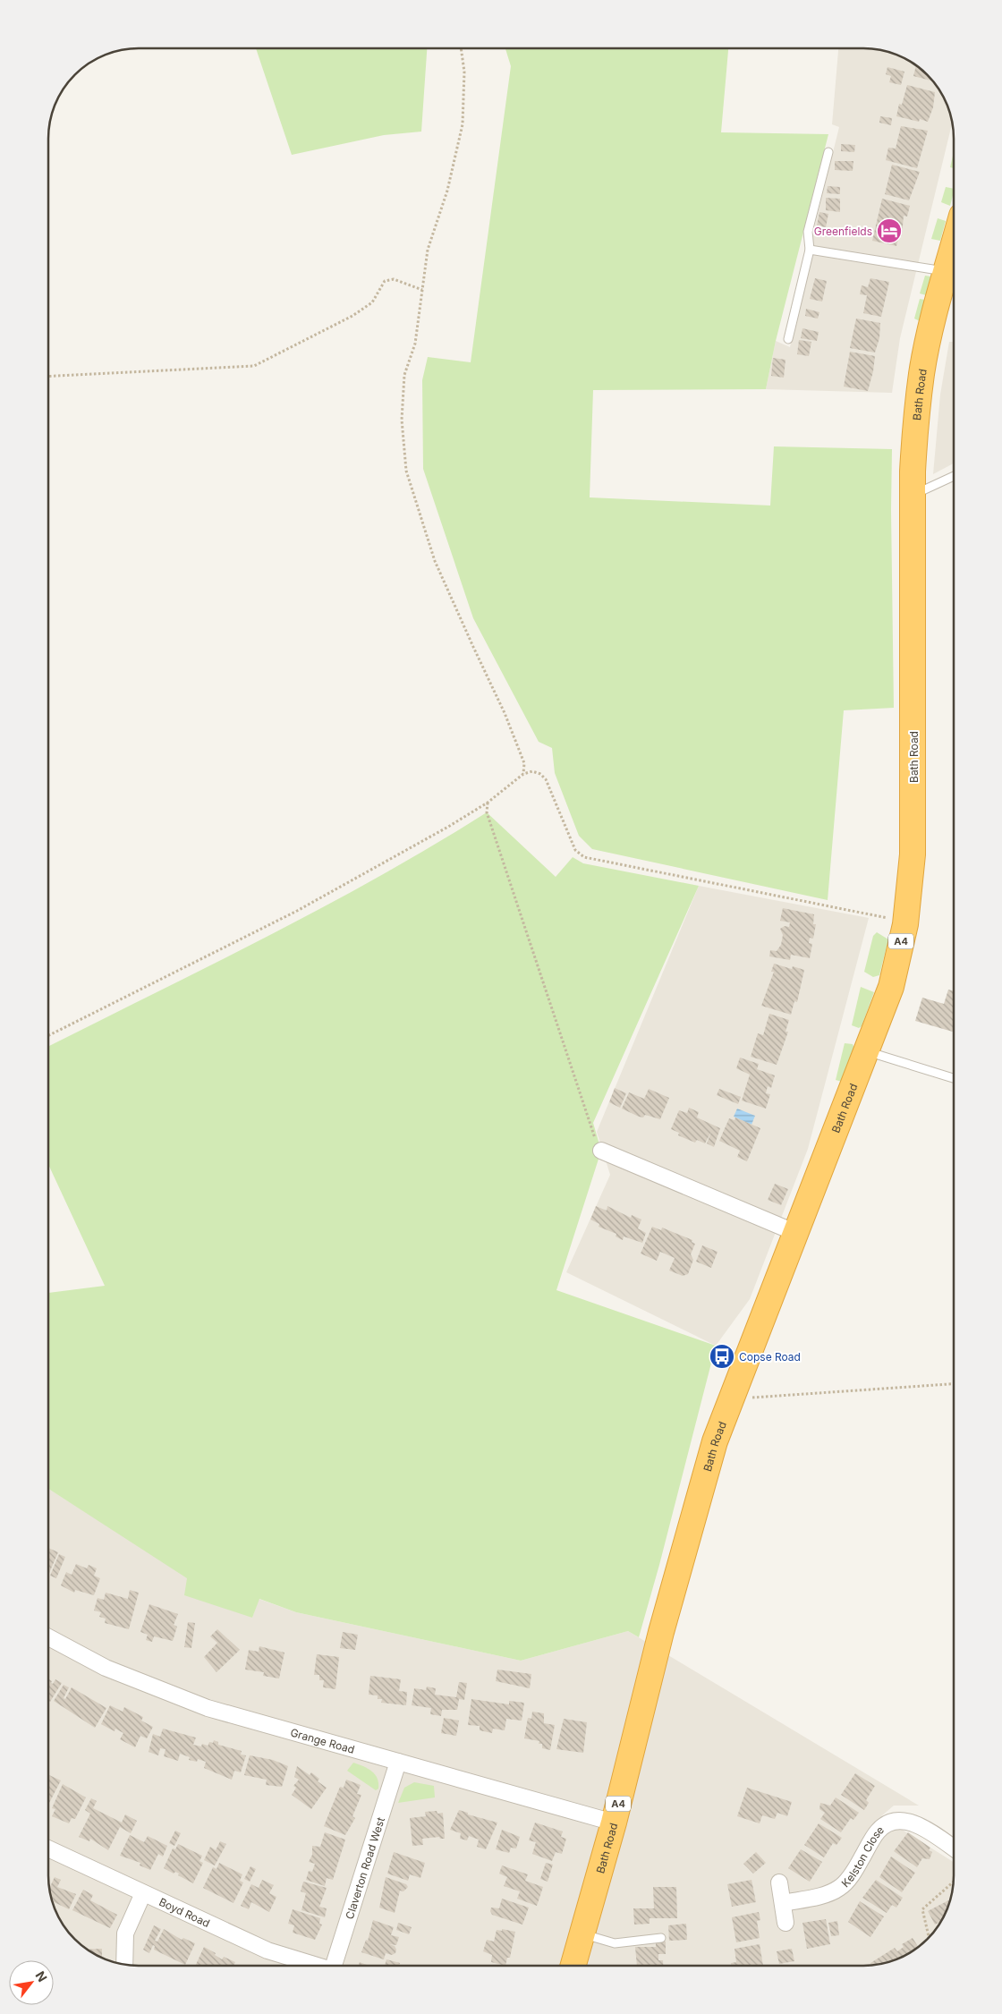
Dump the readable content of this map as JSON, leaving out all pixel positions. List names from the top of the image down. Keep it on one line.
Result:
{"streets":{"highway":["Bath Road","A4"],"street":["Grange Road","Kelston Close","Claverton Road West","Boyd Road"]},"crossings":[["Bath Road","Grange Road"],["Grange Road","Claverton Road West"]],"places":{"hotel":["Greenfields"],"bus stop":["Copse Road"]},"north":"top right"}
